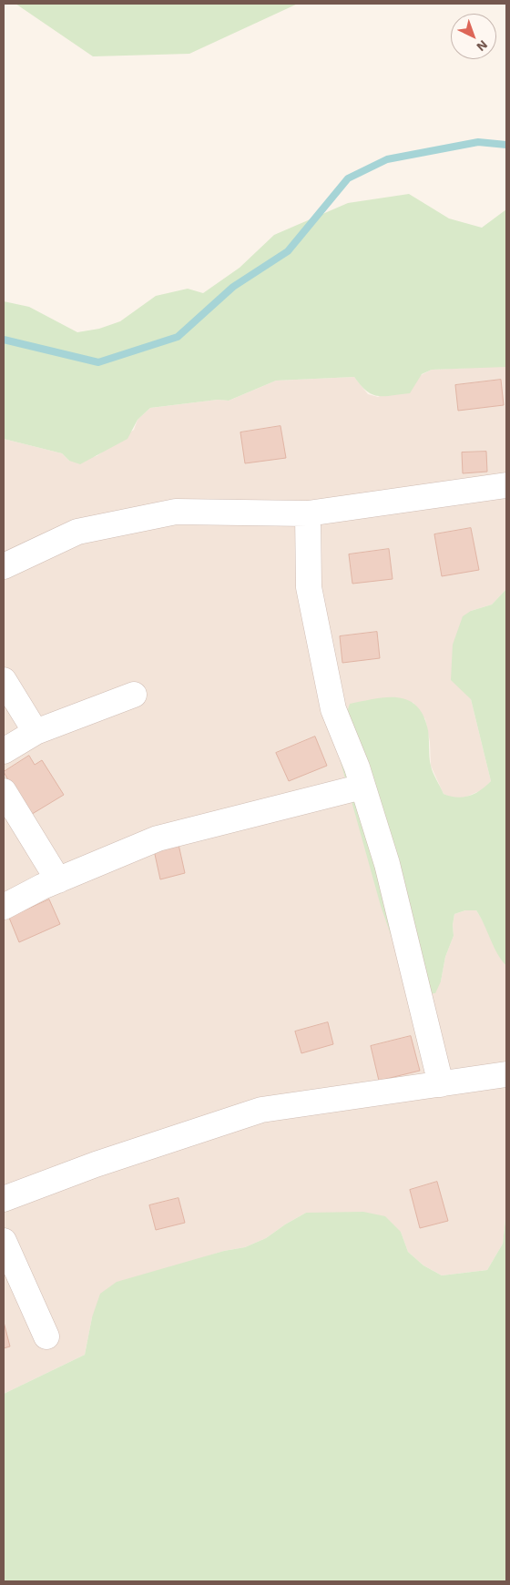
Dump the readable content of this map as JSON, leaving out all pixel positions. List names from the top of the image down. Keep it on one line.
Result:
{"north":"bottom right"}
